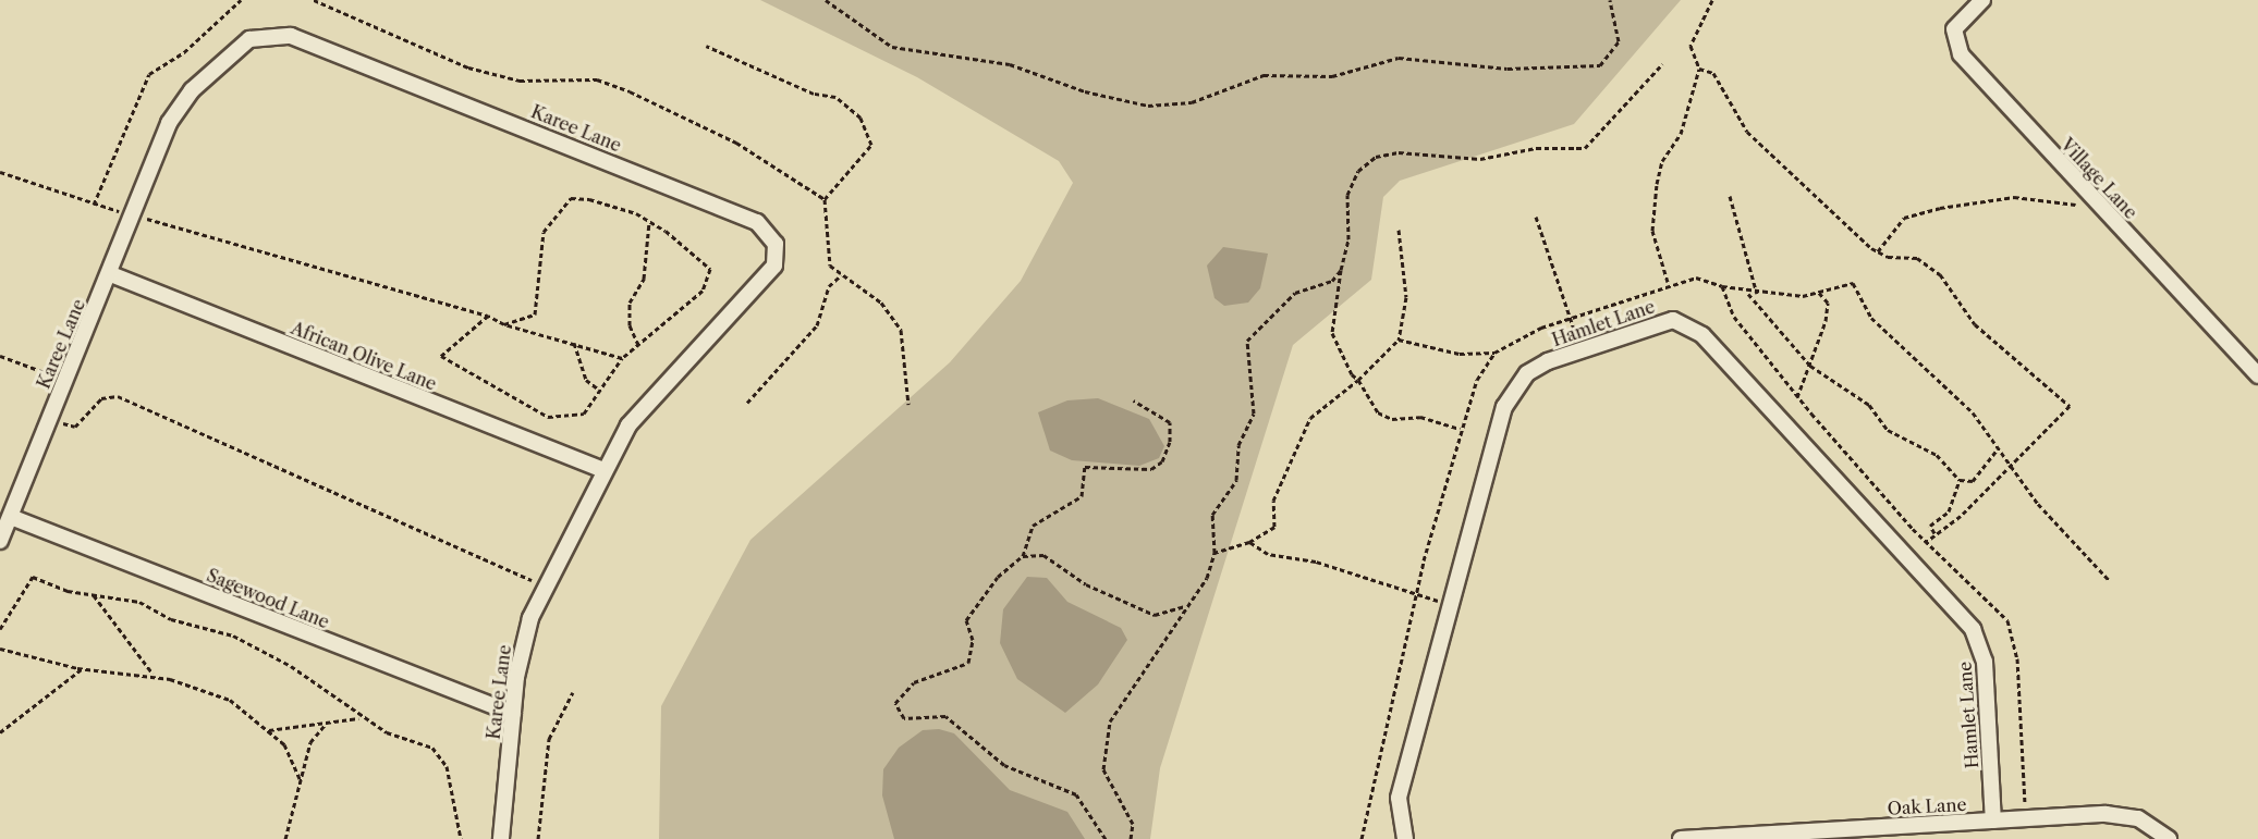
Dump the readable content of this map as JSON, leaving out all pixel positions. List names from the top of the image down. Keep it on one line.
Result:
{"streets":{"street":["Karee Lane","Village Lane","Hamlet Lane","African Olive Lane","Sagewood Lane","Oak Lane"]},"crossings":[["Karee Lane","African Olive Lane"],["Karee Lane","Sagewood Lane"],["Hamlet Lane","Oak Lane"]]}
